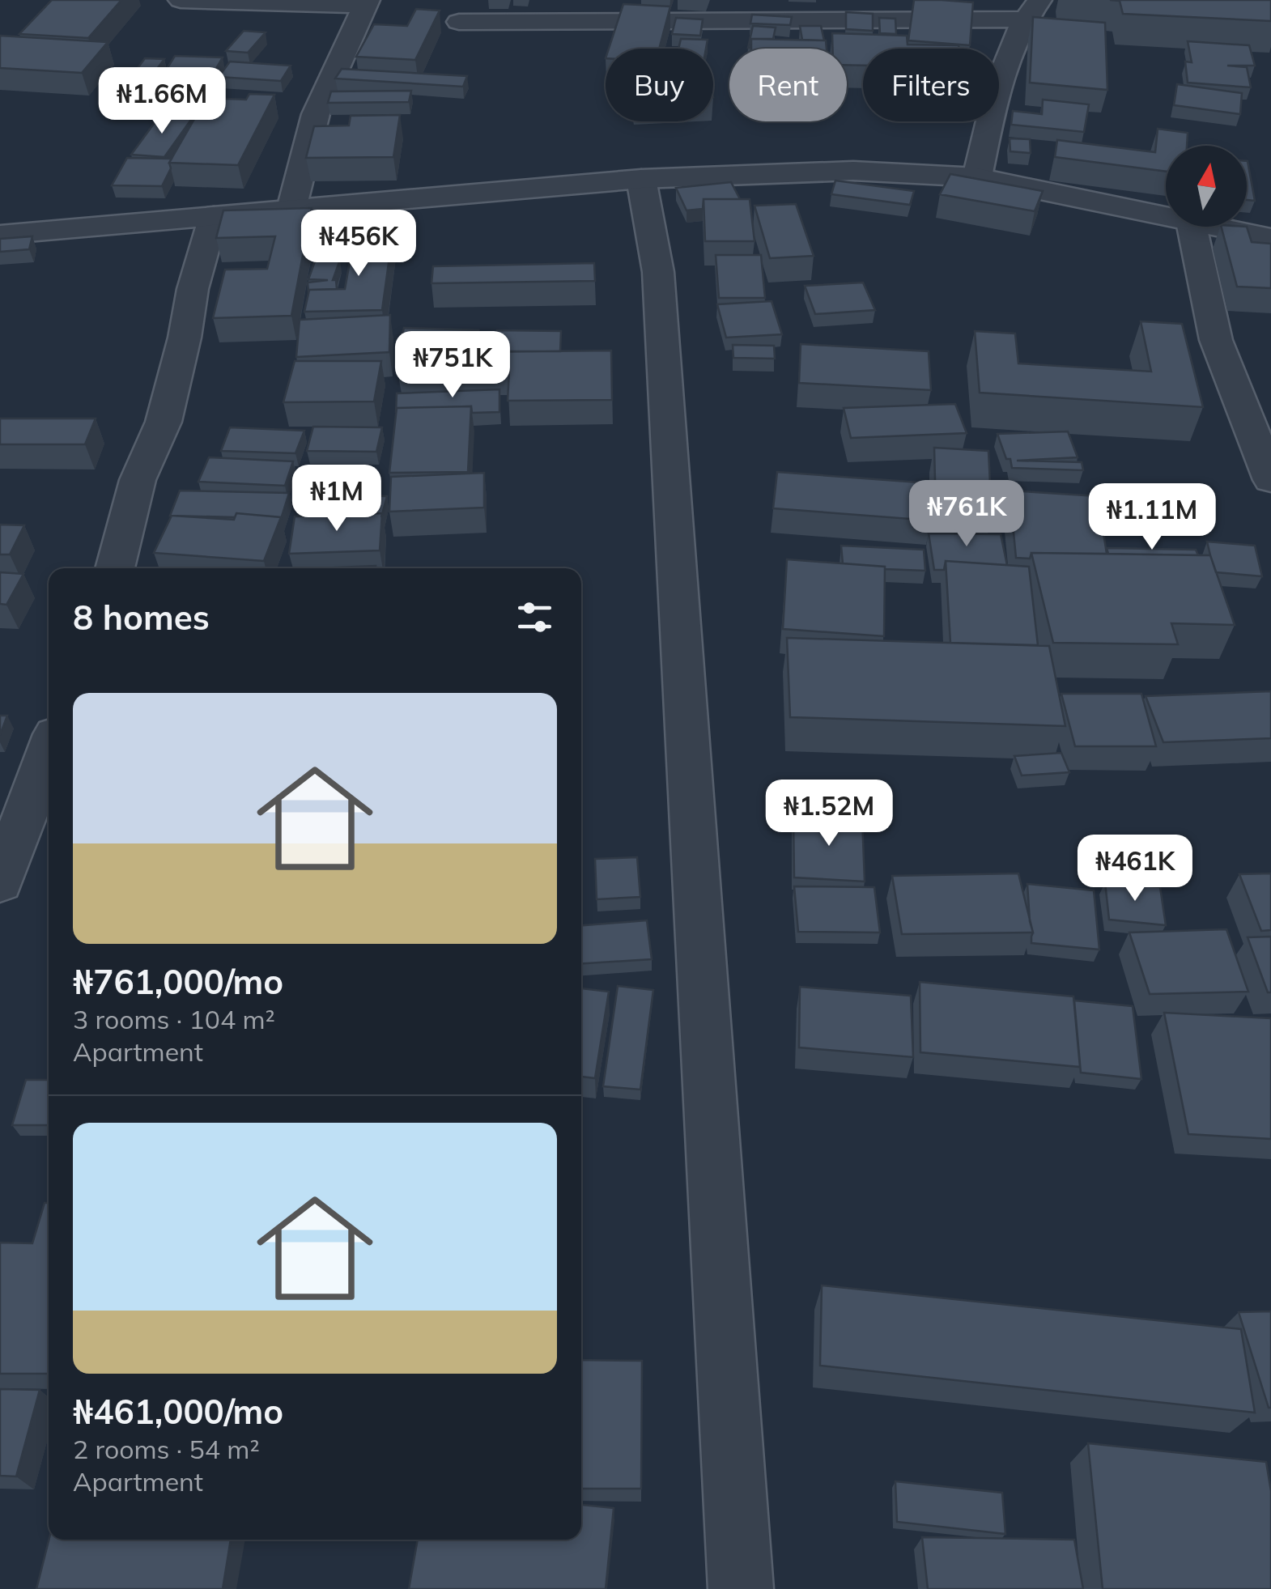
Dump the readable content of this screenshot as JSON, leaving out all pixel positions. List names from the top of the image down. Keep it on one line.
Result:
{"north":"top","page":{"chip":["Buy","Rent","Filters"],"price":["₦1.66M","₦456K","₦751K","₦1M","₦761K","₦1.11M","₦1.52M","₦461K"],"heading":"8 homes","list":[{"name":"₦761,000/mo","note":"3 rooms · 104 m² · Apartment"},{"name":"₦461,000/mo","note":"2 rooms · 54 m² · Apartment"}]}}
